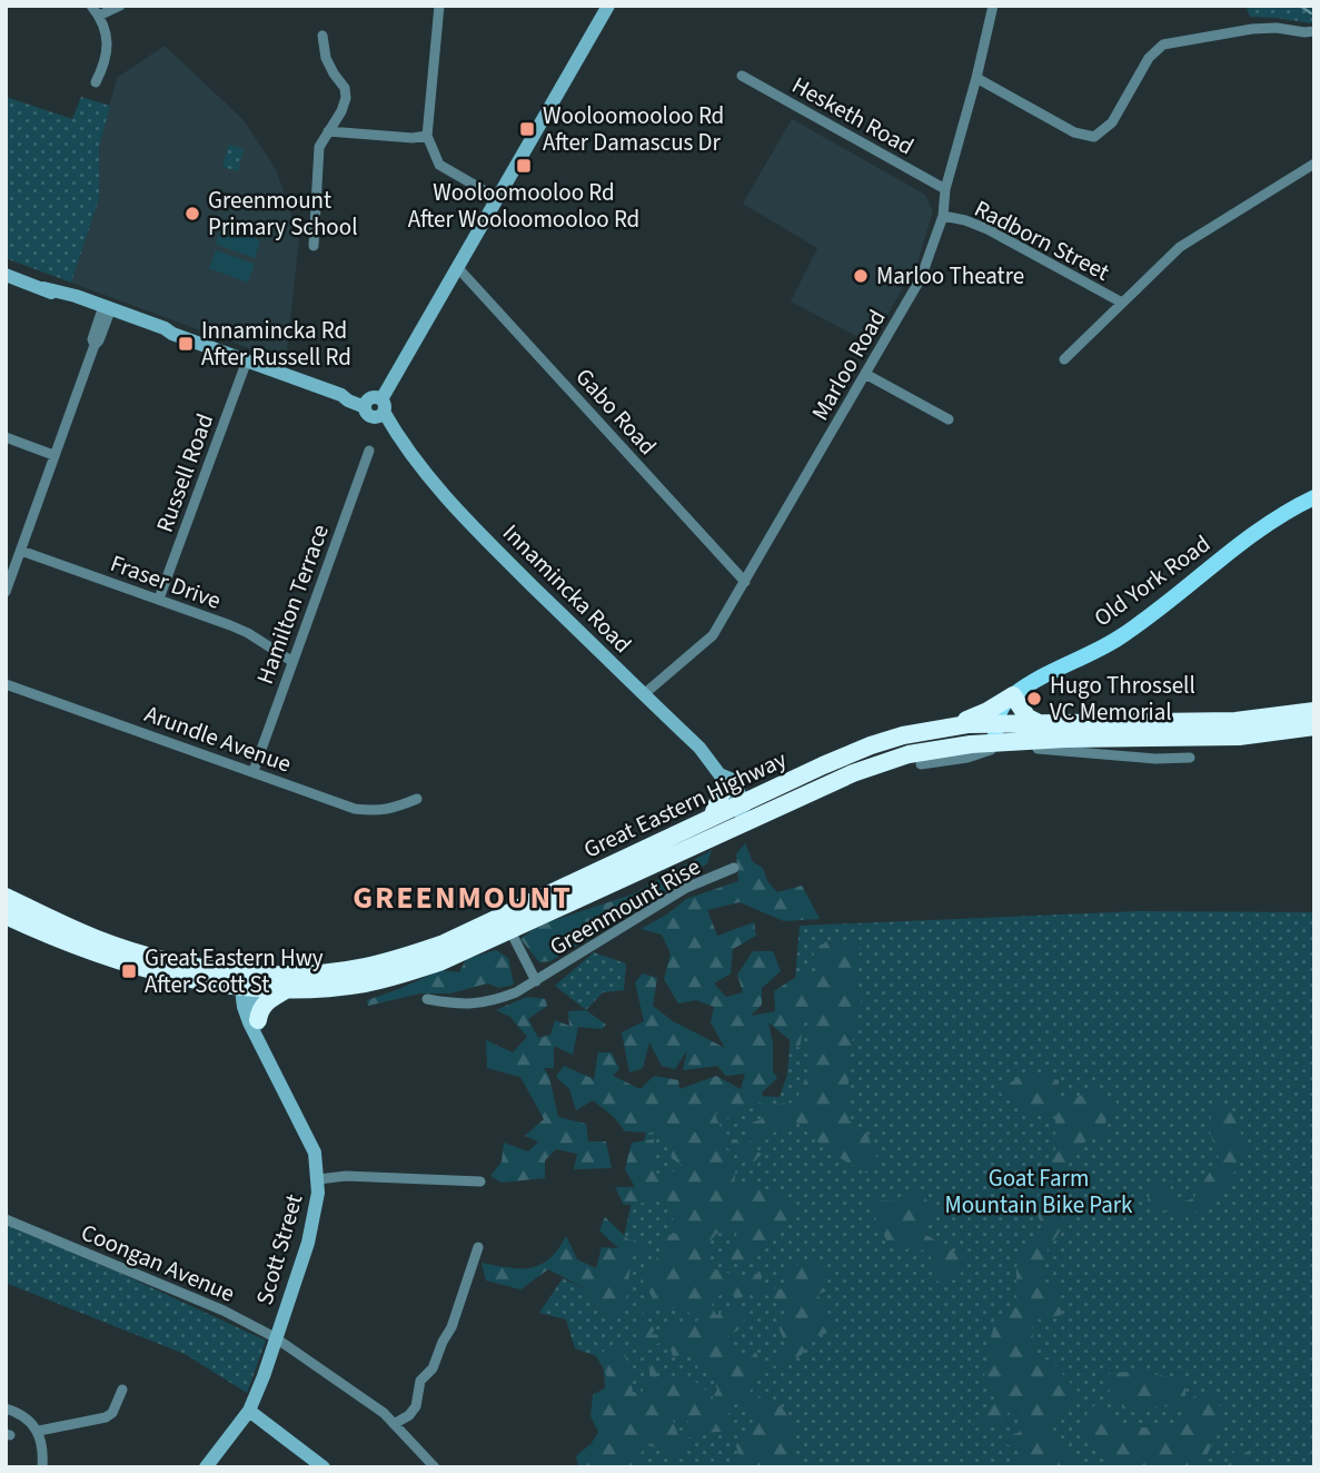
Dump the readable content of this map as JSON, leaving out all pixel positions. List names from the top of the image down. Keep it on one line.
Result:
{"streets":{"highway":["Great Eastern Highway"],"main road":["Old York Road","Innamincka Road","Scott Street"],"street":["Hesketh Road","Radborn Street","Marloo Road","Gabo Road","Russell Road","Fraser Drive","Hamilton Terrace","Arundle Avenue","Greenmount Rise","Coongan Avenue"]},"crossings":[["Hesketh Road","Marloo Road"],["Radborn Street","Marloo Road"],["Marloo Road","Gabo Road"],["Marloo Road","Innamincka Road"],["Russell Road","Fraser Drive"],["Russell Road","Innamincka Road"],["Fraser Drive","Hamilton Terrace"],["Innamincka Road","Great Eastern Highway"],["Hamilton Terrace","Arundle Avenue"],["Great Eastern Highway","Greenmount Rise"],["Great Eastern Highway","Scott Street"],["Scott Street","Coongan Avenue"]],"districts":["GREENMOUNT"],"parks":["Goat Farm Mountain Bike Park"],"places":{"transit":["Wooloomooloo Rd After Damascus Dr","Wooloomooloo Rd After Wooloomooloo Rd","Innamincka Rd After Russell Rd","Great Eastern Hwy After Scott St"],"other":["Greenmount Primary School","Marloo Theatre","Hugo Throssell VC Memorial"]}}
